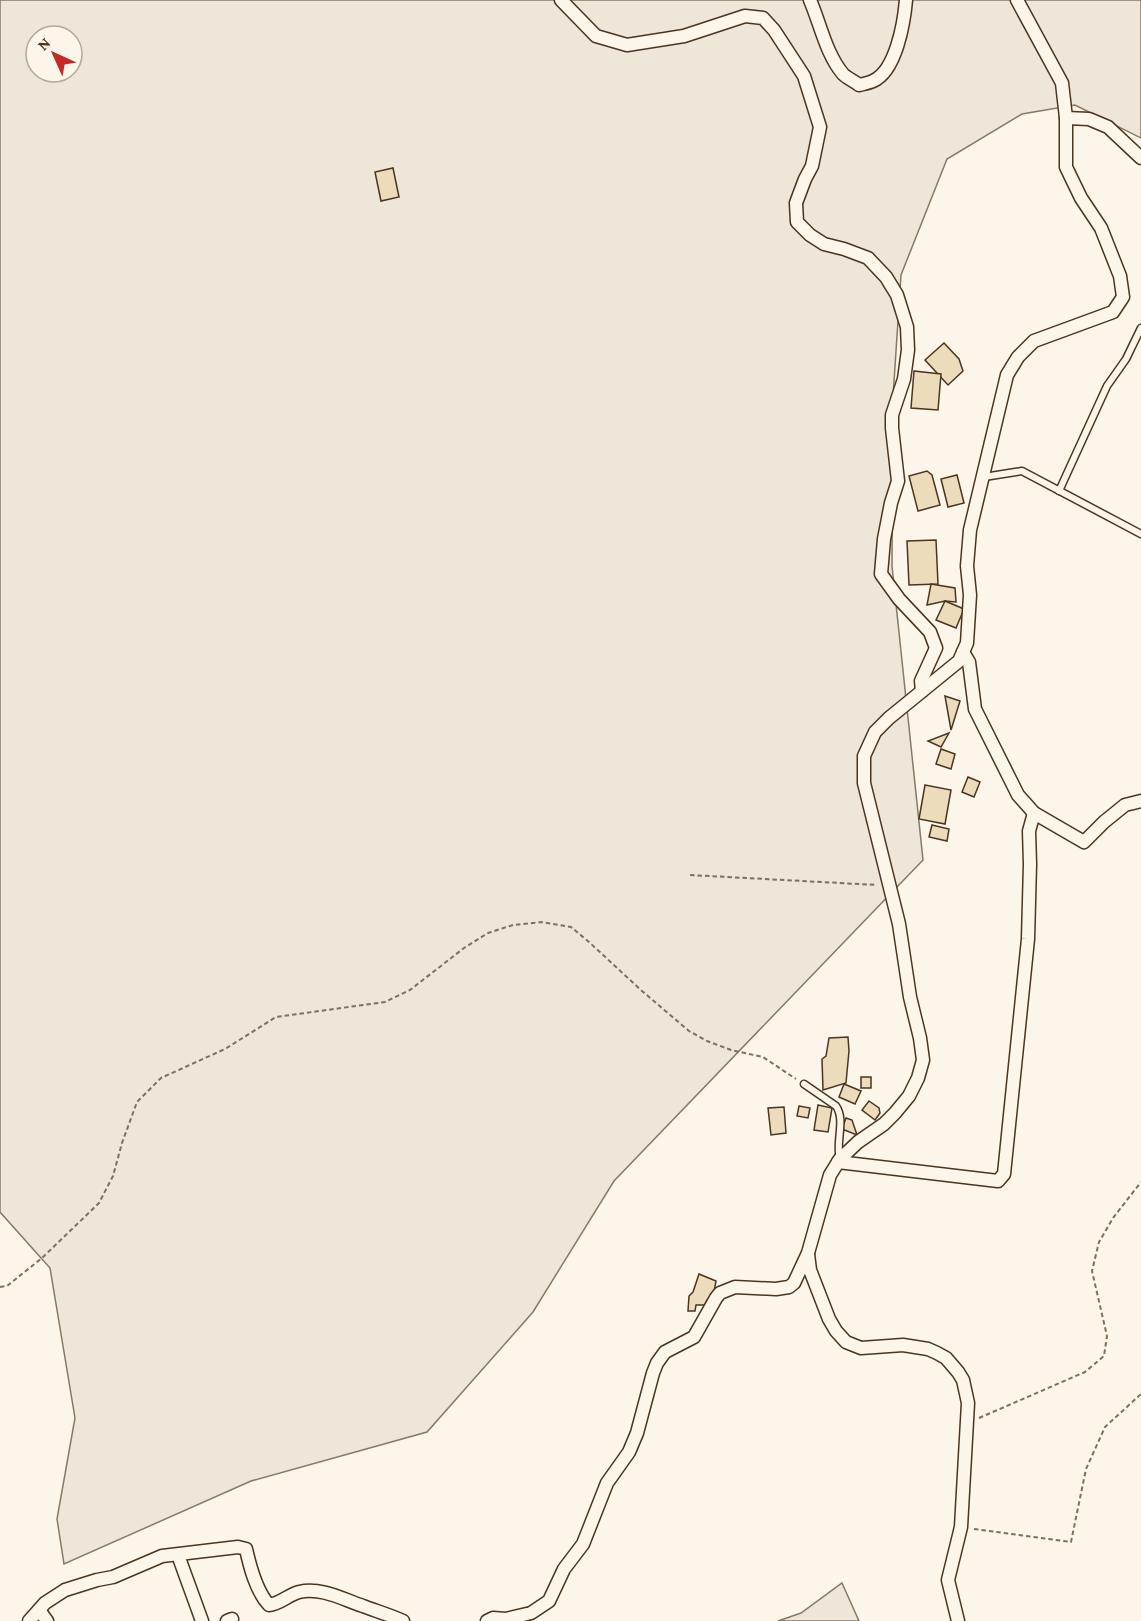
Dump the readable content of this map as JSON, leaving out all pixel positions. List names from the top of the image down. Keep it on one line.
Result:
{"north":"top left"}
